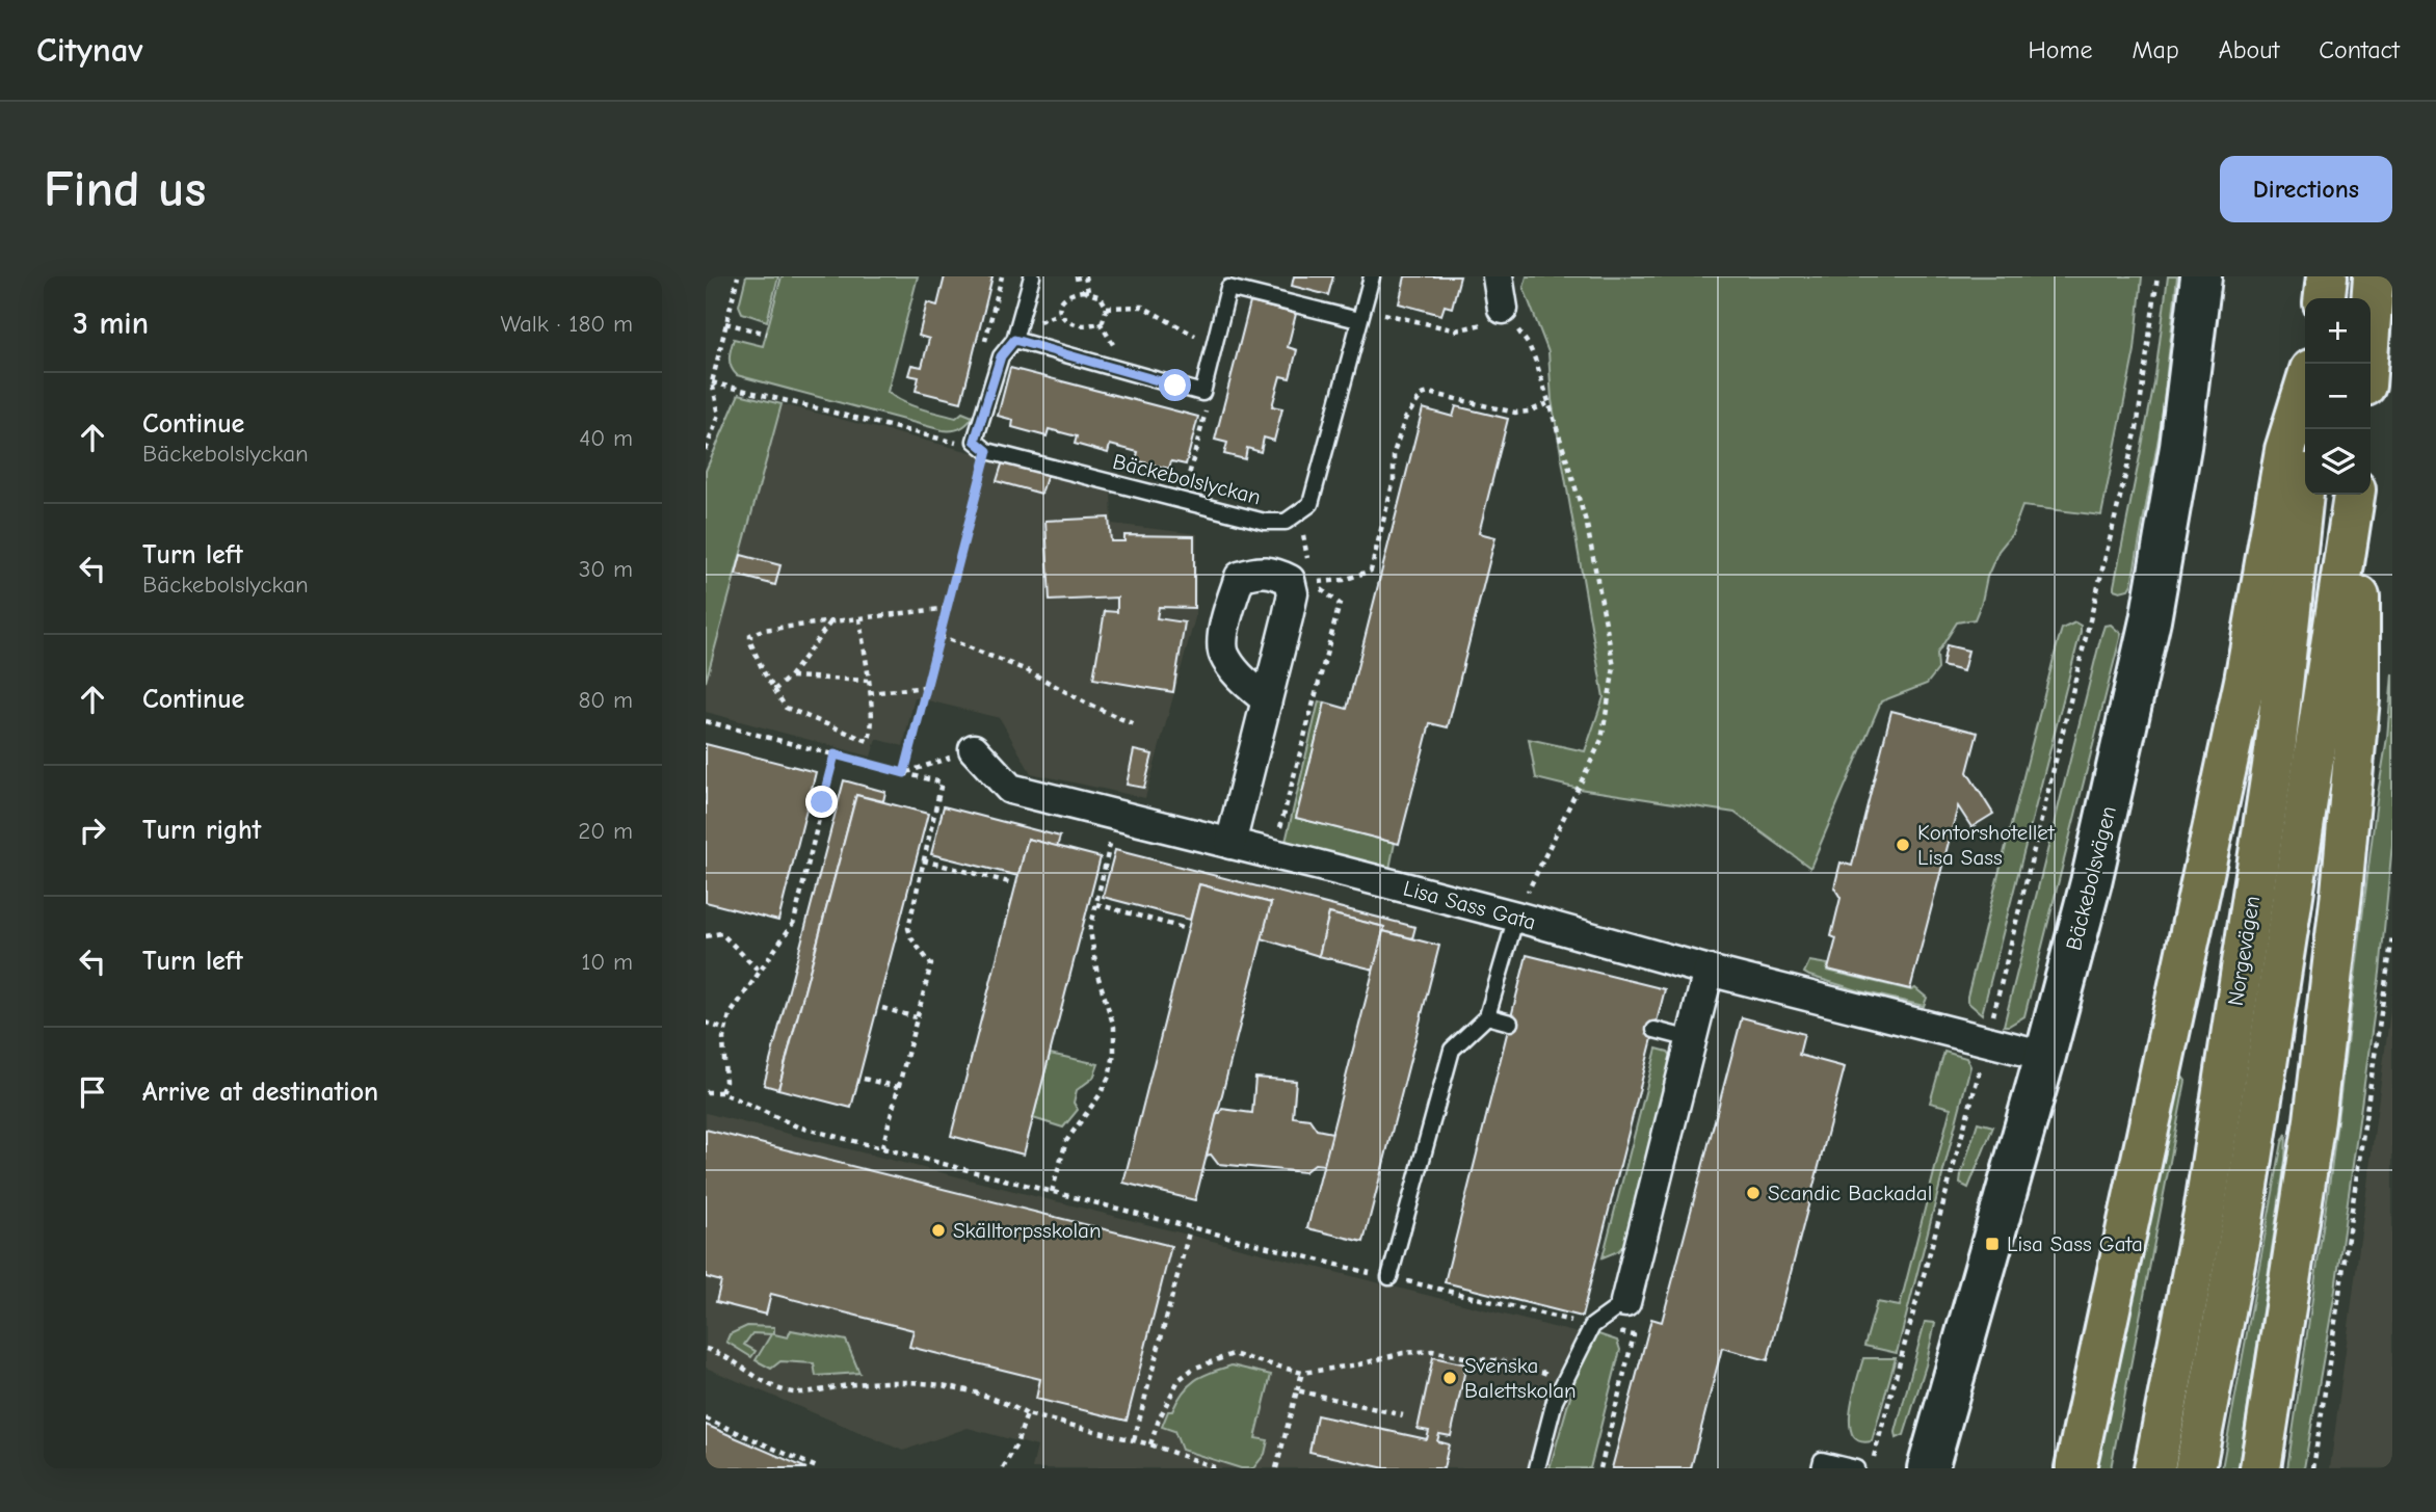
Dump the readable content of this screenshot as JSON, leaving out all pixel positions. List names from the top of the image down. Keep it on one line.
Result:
{"streets":{"highway":["Norgevägen"],"street":["Bäckebolsvägen","Lisa Sass Gata"],"lane":["Bäckebolslyckan"]},"crossings":[["Bäckebolsvägen","Lisa Sass Gata"]],"places":{"other":["Kontorshotellet Lisa Sass","Scandic Backadal","Skälltorpsskolan","Svenska Balettskolan"],"transit":["Lisa Sass Gata"]},"page":{"header":"Citynav","nav":["Home","Map","About","Contact"],"buttons":"Directions","title":"Find us","heading":["3 min","Walk · 180 m"],"map_buttons":["+","−"],"list":[["Continue","Bäckebolslyckan","40 m"],["Turn left","Bäckebolslyckan","30 m"],["Continue","80 m"],["Turn right","20 m"],["Turn left","10 m"],"Arrive at destination"]}}
